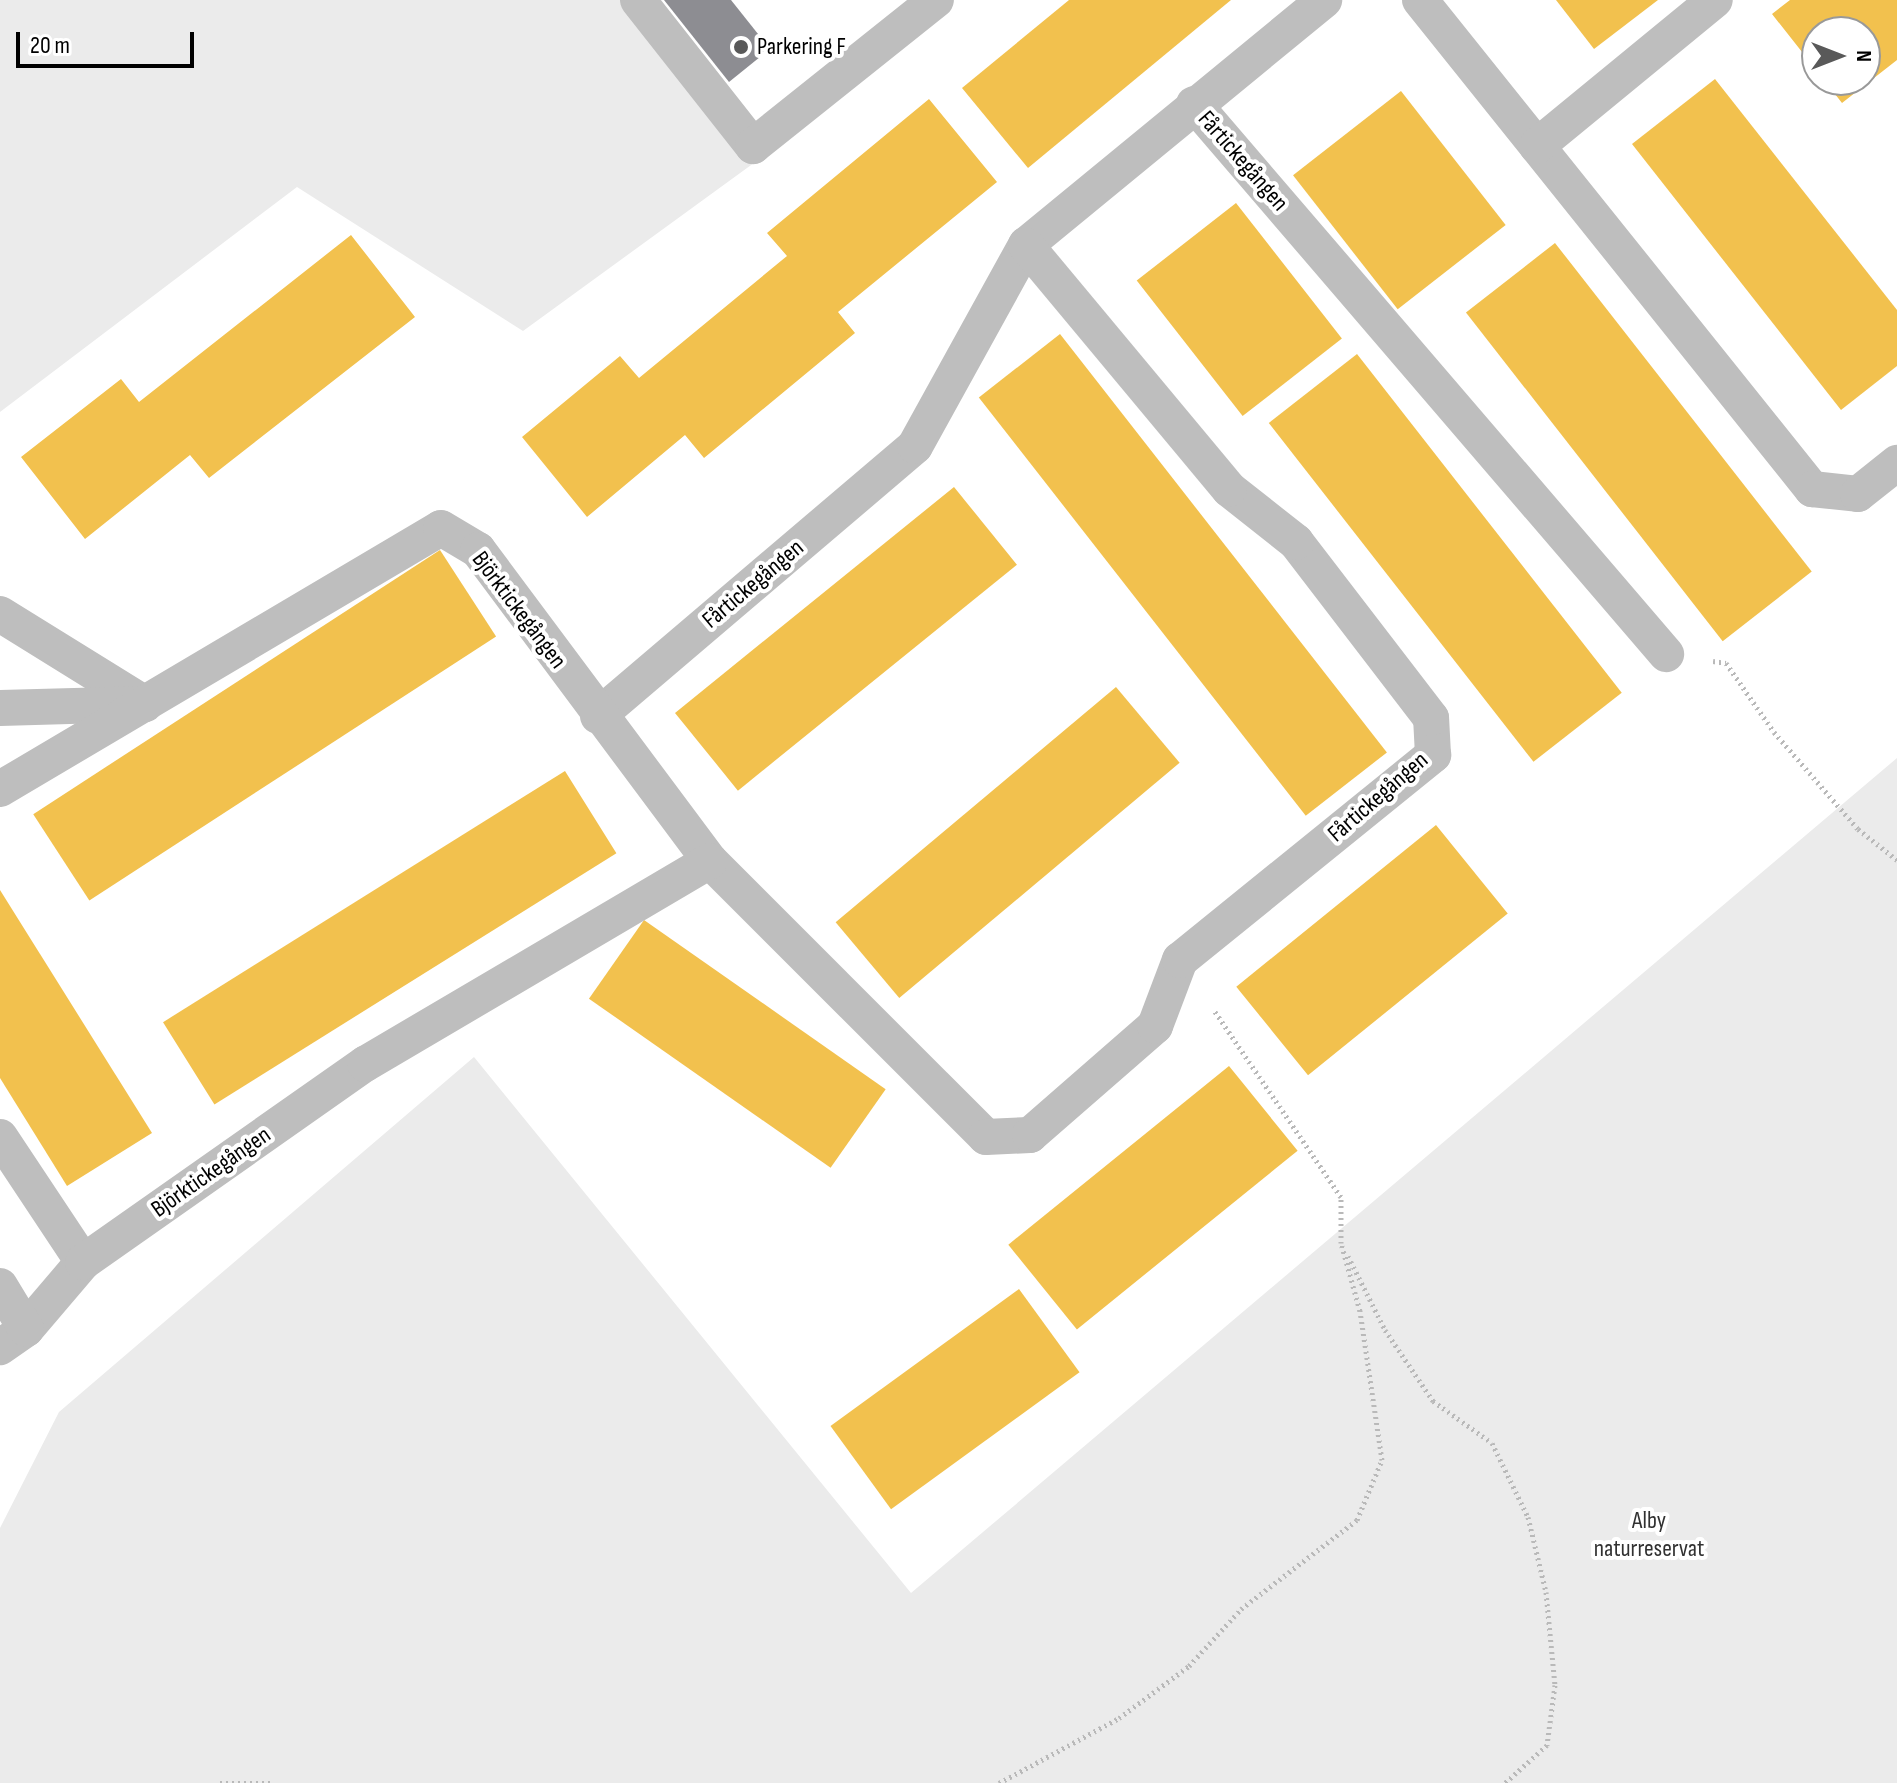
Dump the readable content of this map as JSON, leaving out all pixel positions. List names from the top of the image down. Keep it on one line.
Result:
{"streets":{"lane":["Fårtickegången","Björktickegången"]},"crossings":[["Fårtickegången","Björktickegången"]],"parks":["Alby naturreservat"],"places":["Parkering F"],"scale_bar":"20 m","north":"right"}
